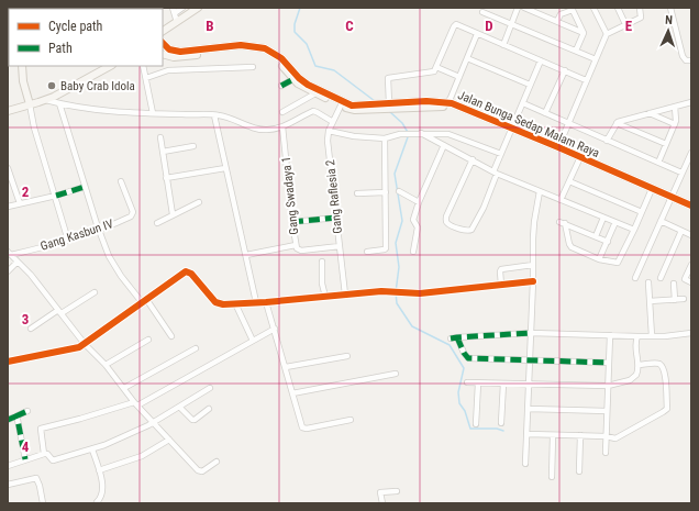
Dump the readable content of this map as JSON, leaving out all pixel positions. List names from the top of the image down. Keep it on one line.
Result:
{"streets":{"street":["Jalan Bunga Sedap Malam Raya","Gang Swadaya 1","Gang Raflesia 2","Gang Kasbun IV"]},"crossings":[["Gang Swadaya 1","Gang Raflesia 2"]],"places":["Baby Crab Idola"],"legend":["Cycle path","Path"],"north":"top","grid":{"columns":["B","C","D","E"],"rows":["2","3","4"]}}
